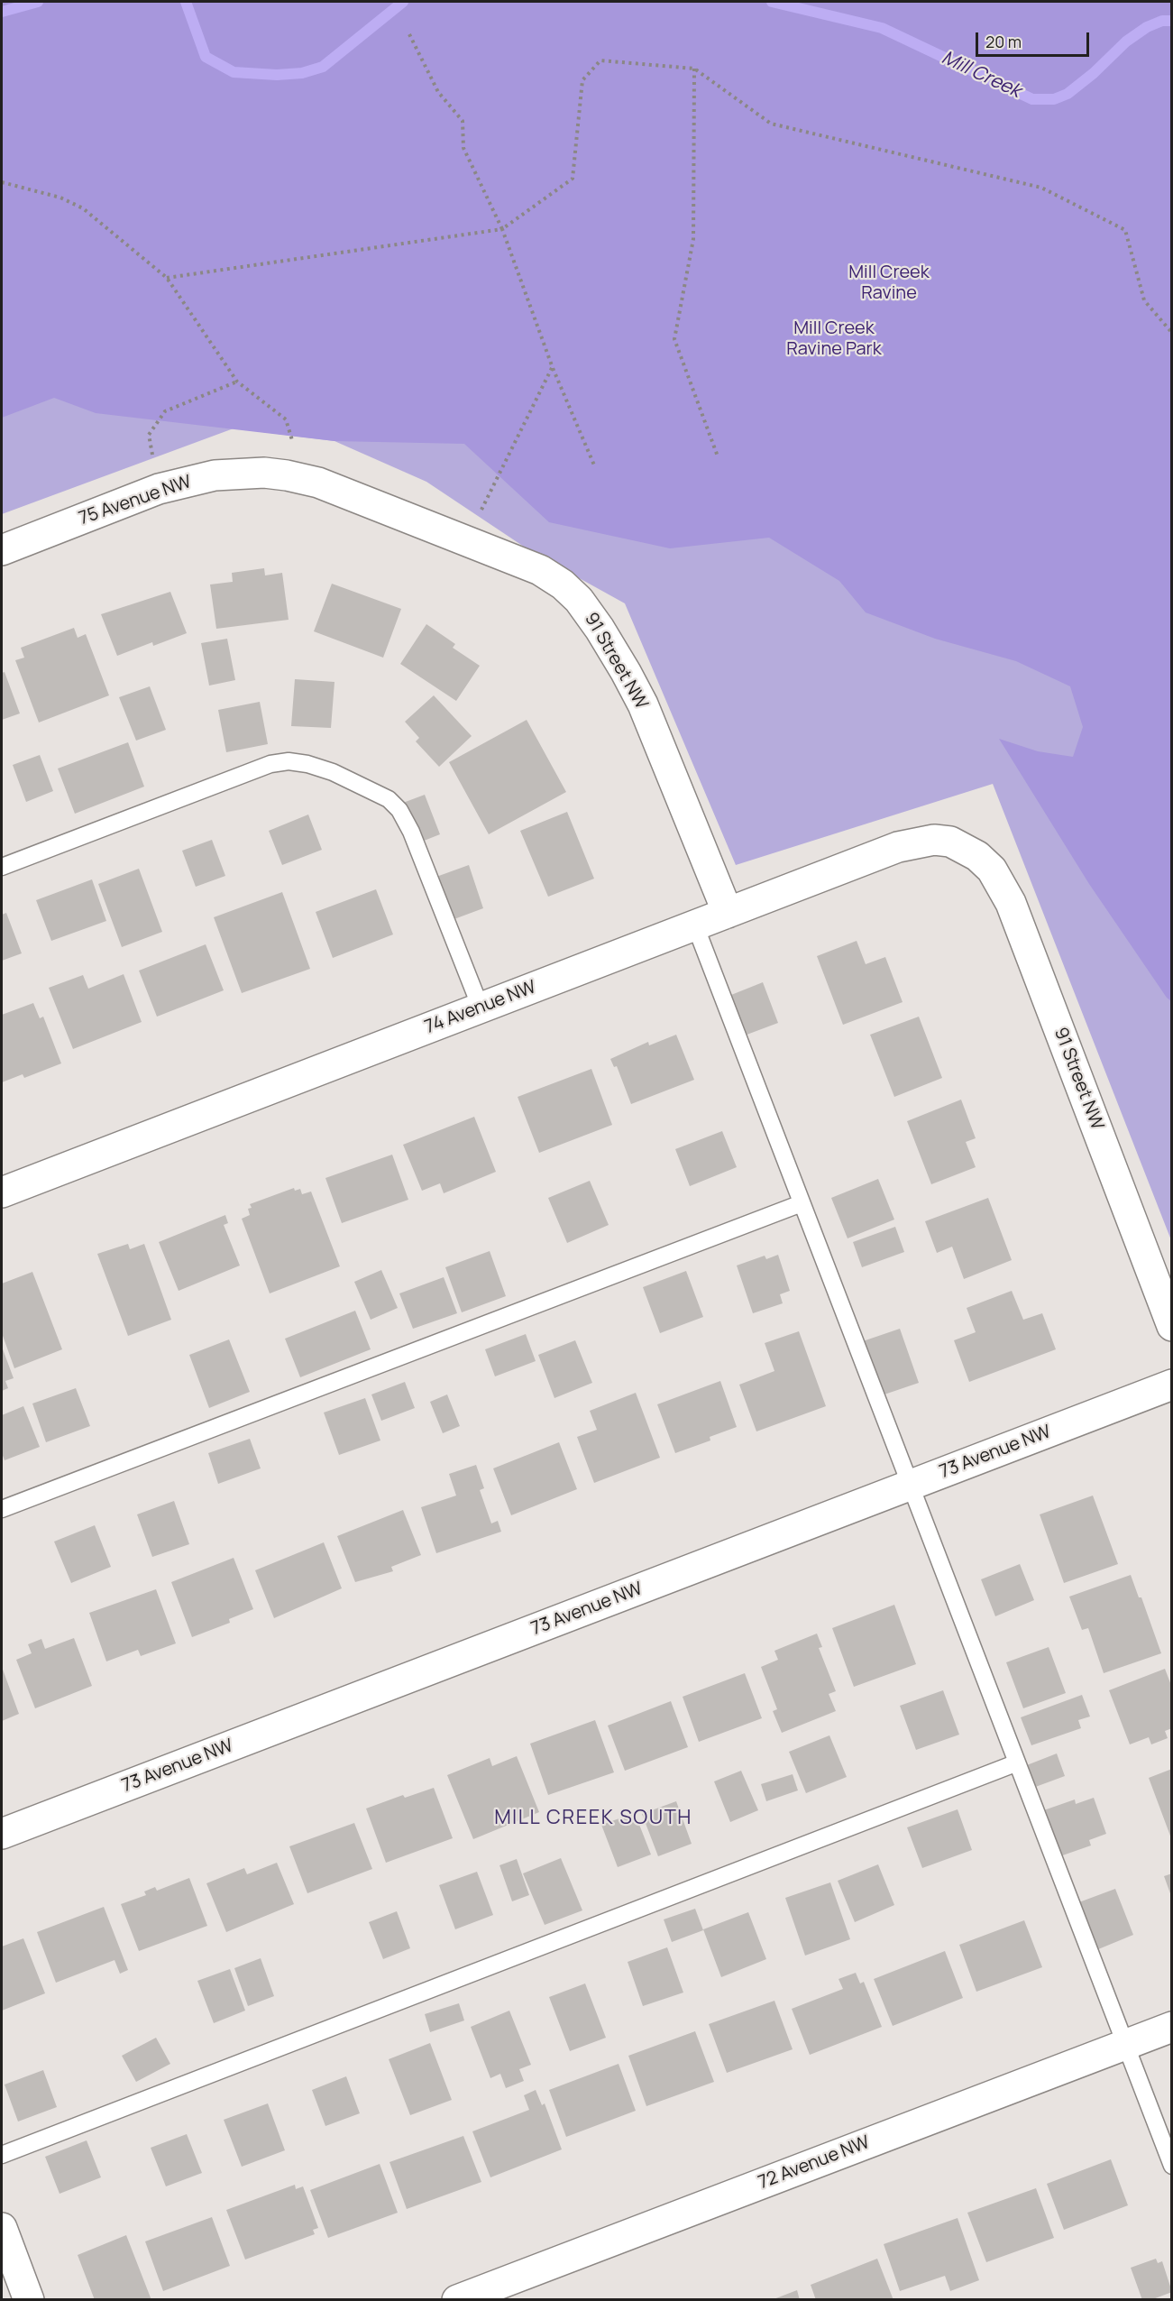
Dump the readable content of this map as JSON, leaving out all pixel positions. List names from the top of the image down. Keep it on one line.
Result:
{"streets":{"street":["75 Avenue NW","91 Street NW","74 Avenue NW","73 Avenue NW","72 Avenue NW"]},"crossings":[["75 Avenue NW","91 Street NW"],["91 Street NW","74 Avenue NW"]],"districts":["MILL CREEK SOUTH"],"water":["Mill Creek"],"parks":["Mill Creek Ravine","Mill Creek Ravine Park"],"scale_bar":"20 m"}
